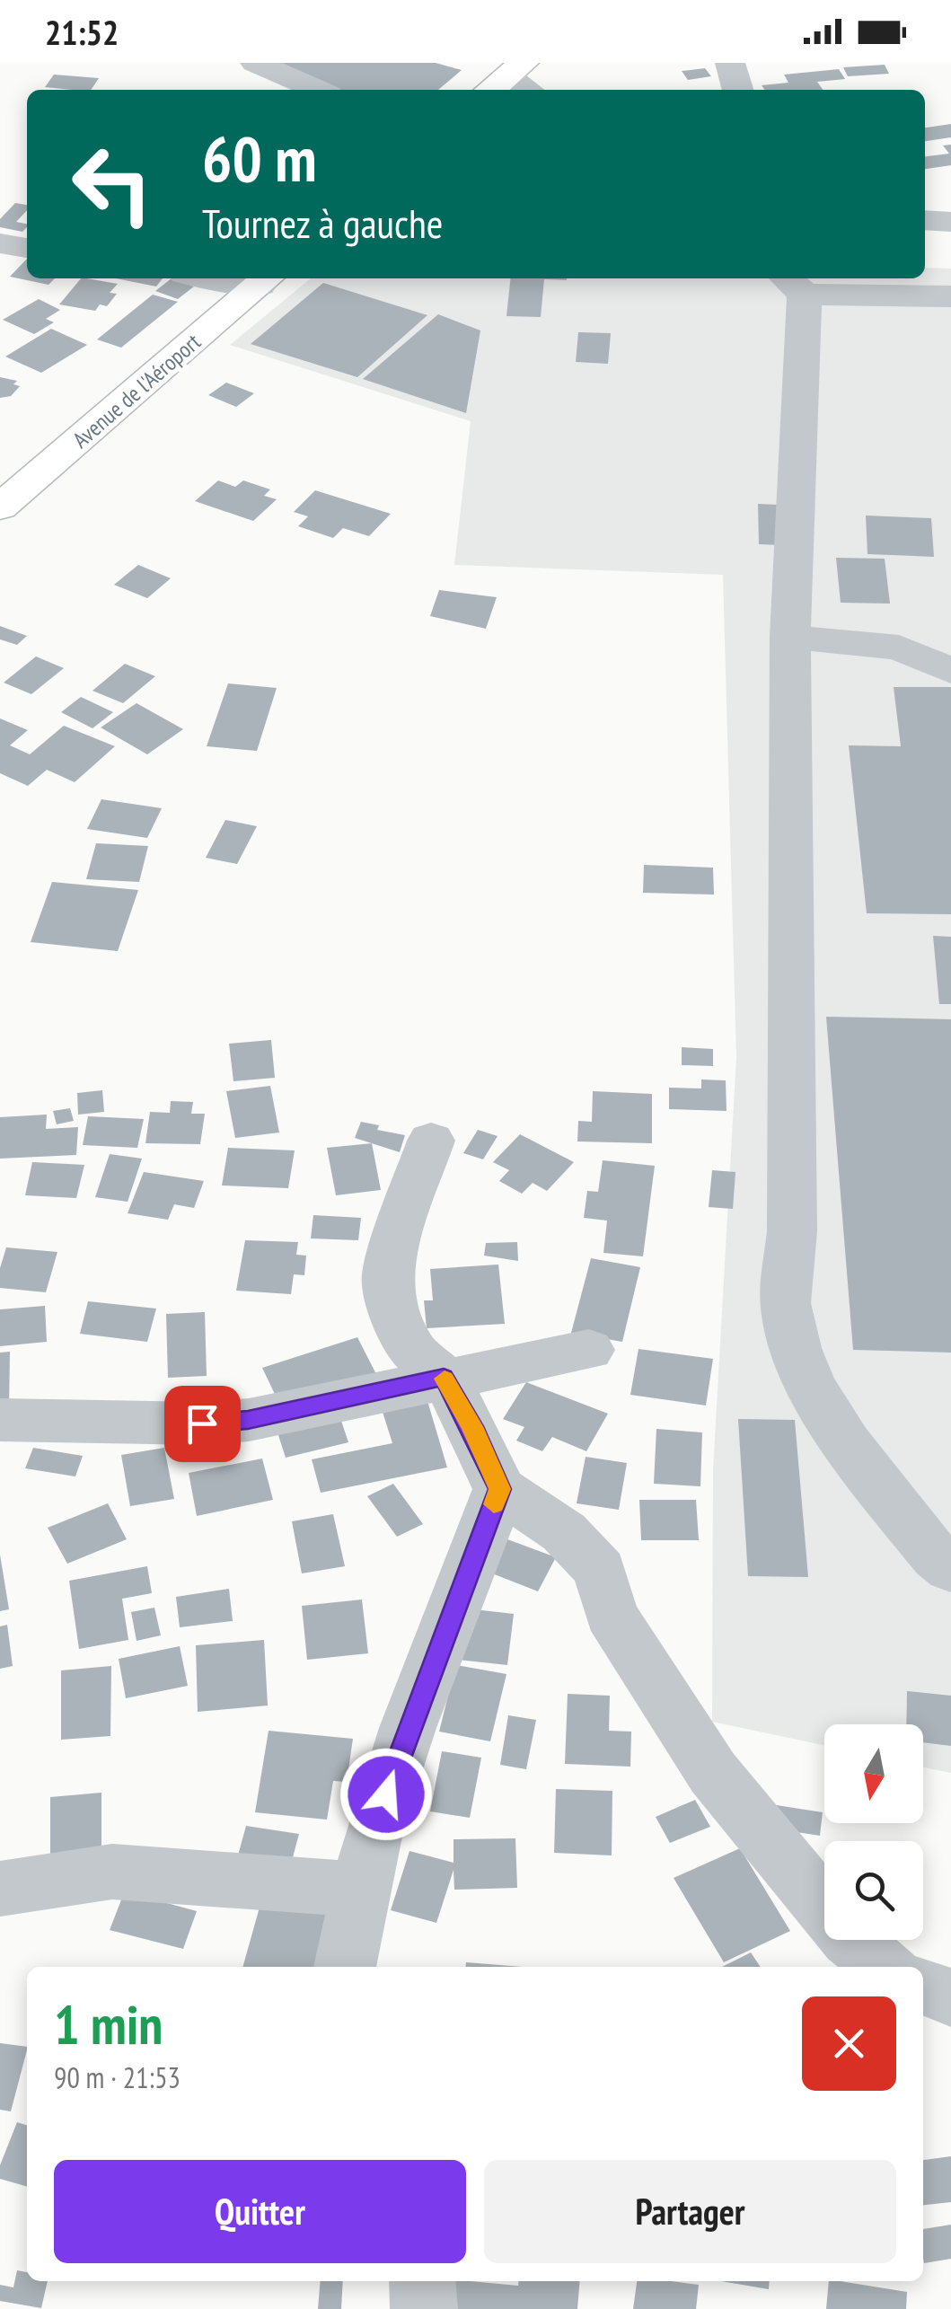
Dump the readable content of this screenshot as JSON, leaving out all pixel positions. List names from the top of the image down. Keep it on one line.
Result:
{"streets":{"highway":["Avenue de l'Aéroport"]},"north":"bottom","page":{"status":"21:52","turn":["60 m","Tournez à gauche"],"heading":["1 min","90 m · 21:53"],"buttons":["Quitter","Partager"]}}
